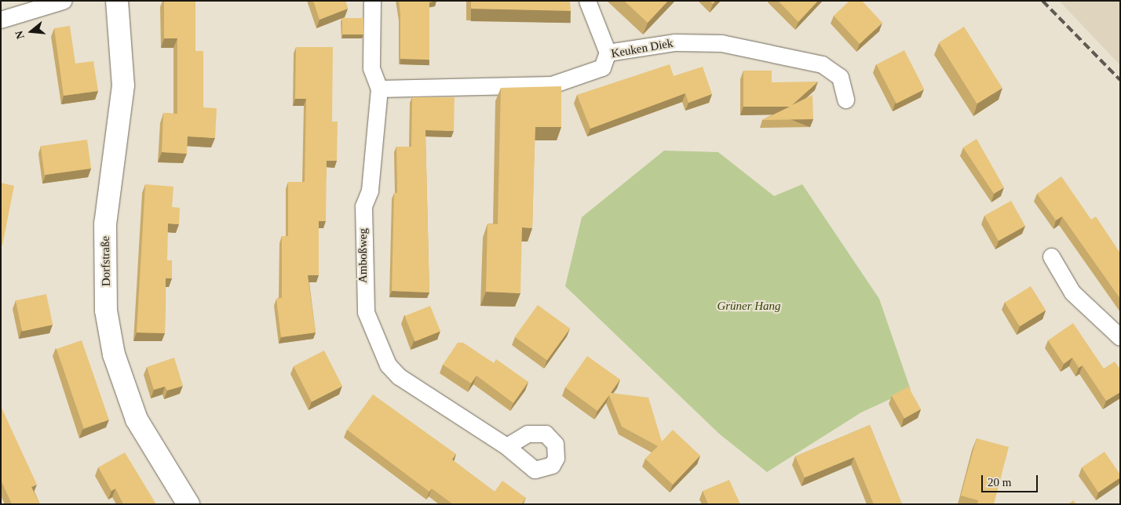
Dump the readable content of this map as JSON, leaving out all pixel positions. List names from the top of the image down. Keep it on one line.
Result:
{"streets":{"street":["Keuken Diek","Amboßweg","Dorfstraße"]},"crossings":[["Keuken Diek","Amboßweg"]],"parks":["Grüner Hang"],"scale_bar":"20 m","north":"left"}
